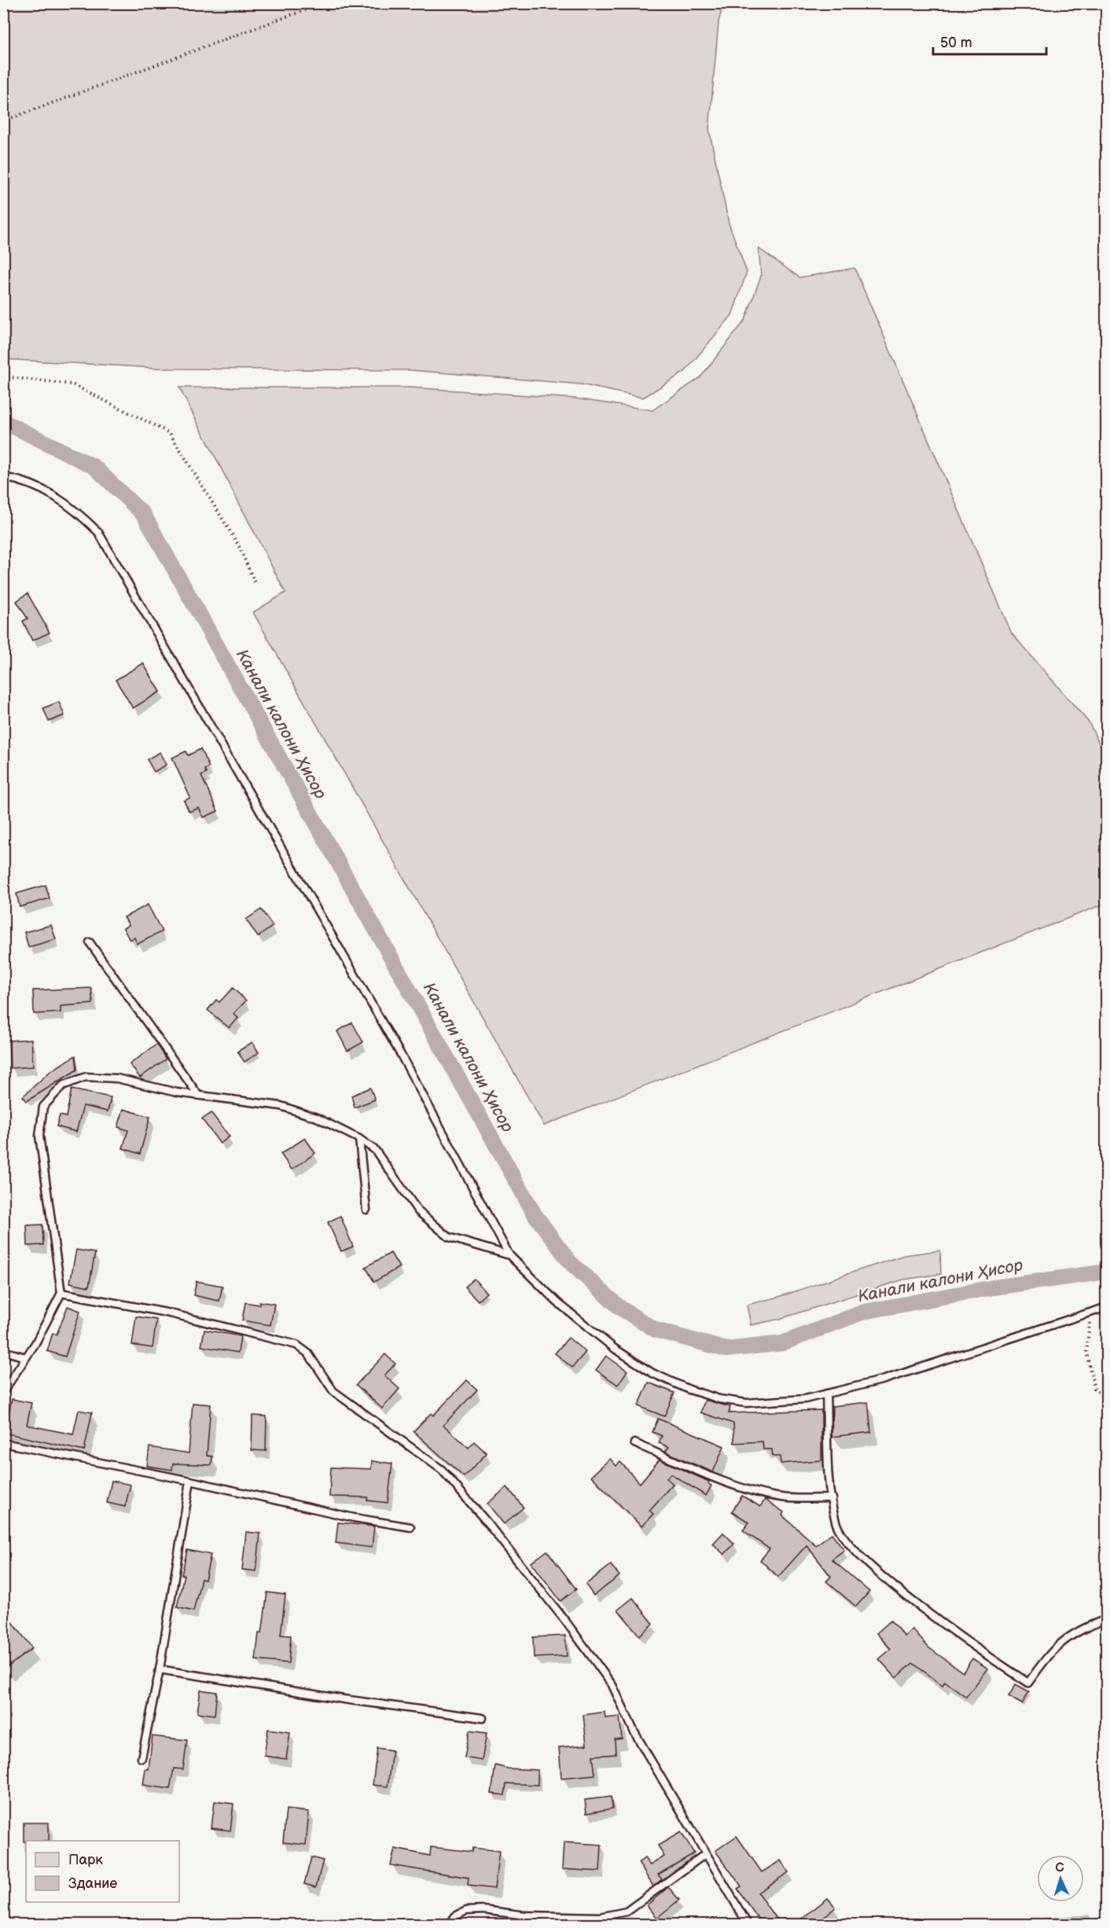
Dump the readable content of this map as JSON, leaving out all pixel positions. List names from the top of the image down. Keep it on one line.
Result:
{"water":["Канали калони Ҳисор"],"legend":["Парк","Здание"],"scale_bar":"50 m","north":"top"}
